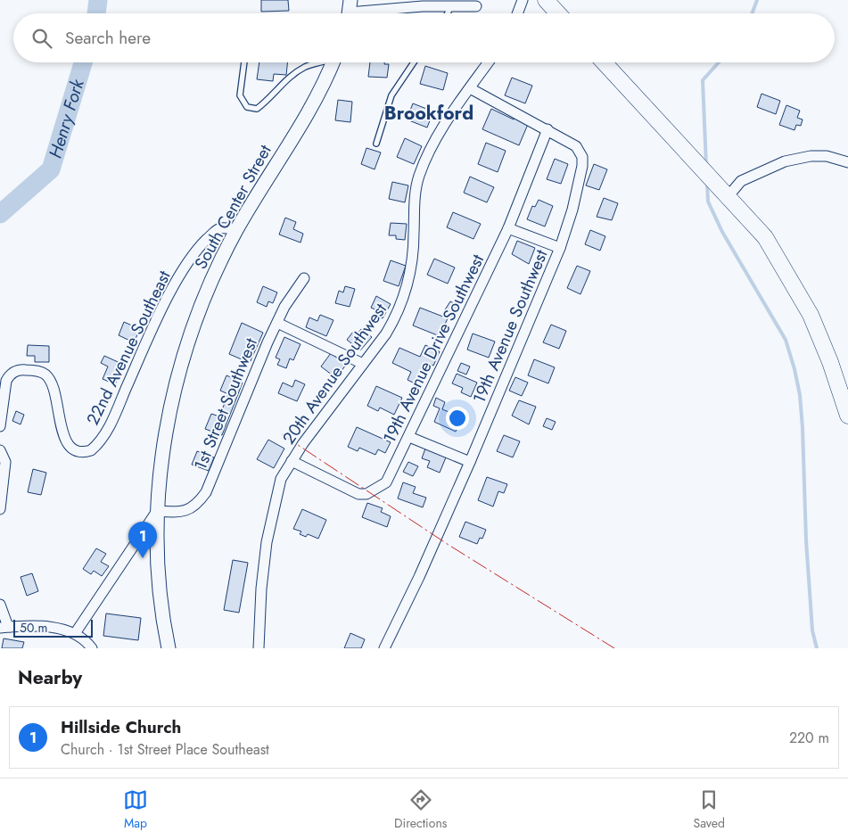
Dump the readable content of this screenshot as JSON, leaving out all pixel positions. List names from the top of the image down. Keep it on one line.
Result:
{"streets":{"street":["South Center Street","19th Avenue Southwest","22nd Avenue Southeast","19th Avenue Drive Southwest","20th Avenue Southwest","1st Street Southwest"]},"crossings":[["South Center Street","22nd Avenue Southeast"],["South Center Street","1st Street Southwest"],["19th Avenue Southwest","19th Avenue Drive Southwest"],["19th Avenue Southwest","20th Avenue Southwest"],["19th Avenue Drive Southwest","20th Avenue Southwest"]],"districts":["Brookford"],"water":["Henry Fork"],"scale_bar":"50 m","page":{"search":"Search here","pins":"1","scale":"50 m","heading":"Nearby","list":[{"mark":"1","name":"Hillside Church","note":"Church · 1st Street Place Southeast","value":"220 m"}],"nav":["Map","Directions","Saved"]}}
